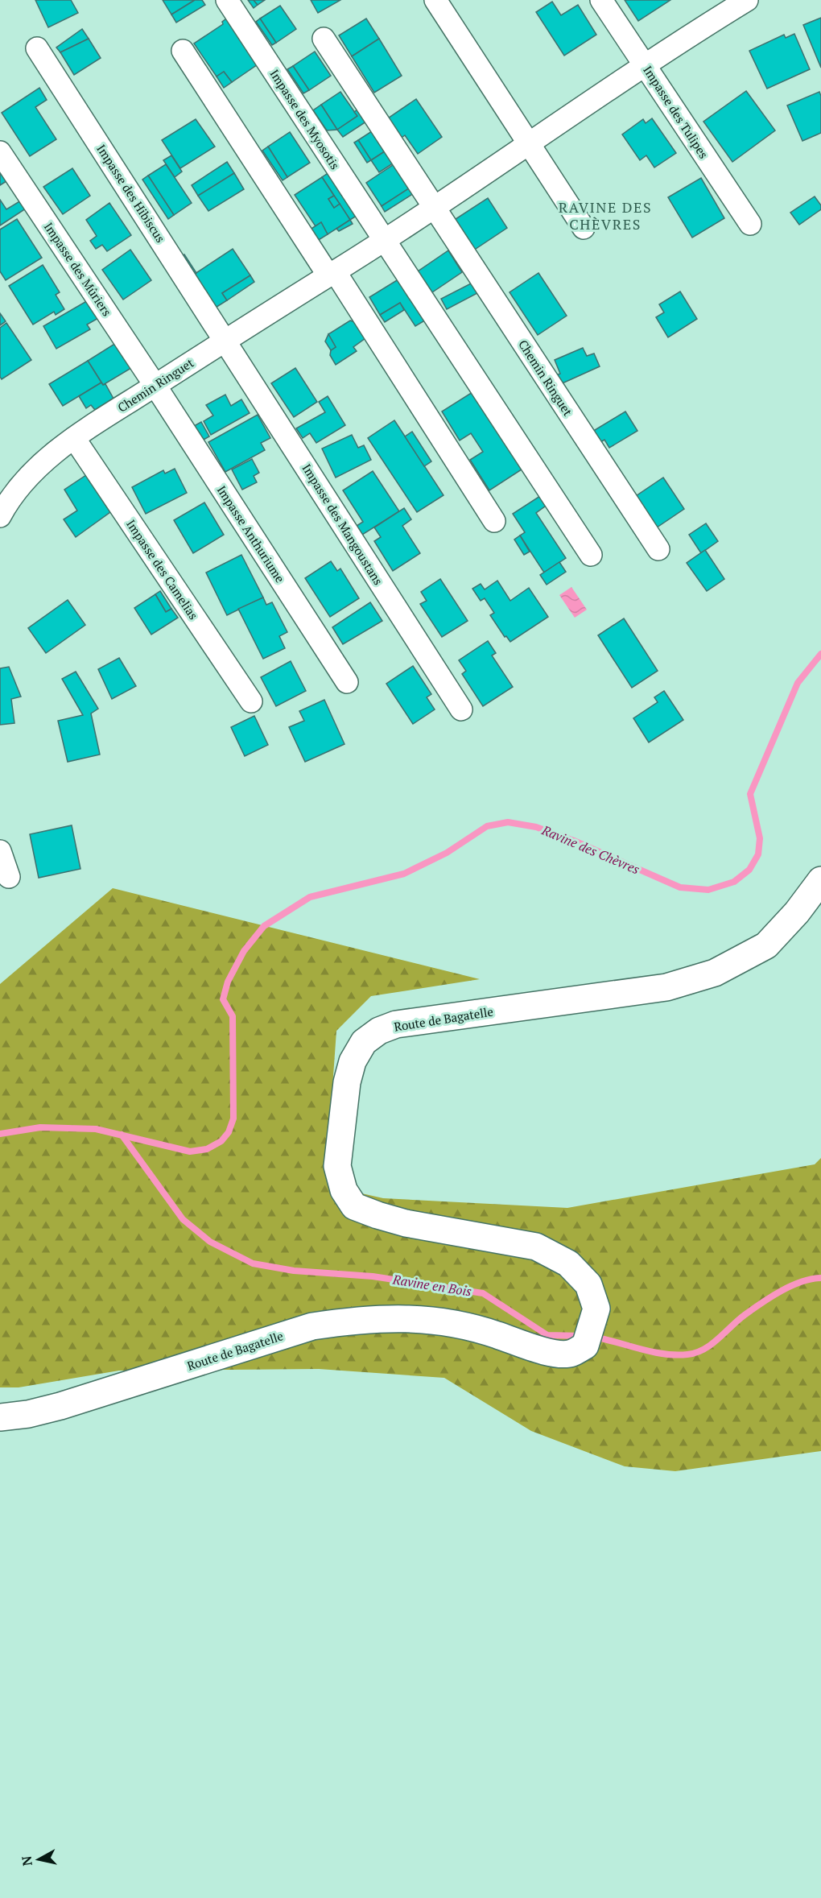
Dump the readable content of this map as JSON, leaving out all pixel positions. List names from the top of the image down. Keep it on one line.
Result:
{"streets":{"main road":["Route de Bagatelle"],"street":["Impasse des Tulipes","Impasse des Myosotis","Impasse des Hibiscus","Impasse des Mûriers","Chemin Ringuet","Impasse des Mangoustans","Impasse Anthuriume","Impasse des Camelias"]},"crossings":[["Impasse des Tulipes","Chemin Ringuet"],["Impasse des Myosotis","Chemin Ringuet"],["Impasse des Hibiscus","Chemin Ringuet"],["Impasse des Hibiscus","Impasse des Mangoustans"],["Impasse des Mûriers","Chemin Ringuet"],["Impasse des Mûriers","Impasse Anthuriume"],["Chemin Ringuet","Impasse des Mangoustans"],["Chemin Ringuet","Impasse Anthuriume"],["Chemin Ringuet","Impasse des Camelias"]],"districts":["RAVINE DES CHÈVRES"],"water":["Ravine des Chèvres","Ravine en Bois"],"north":"left"}
